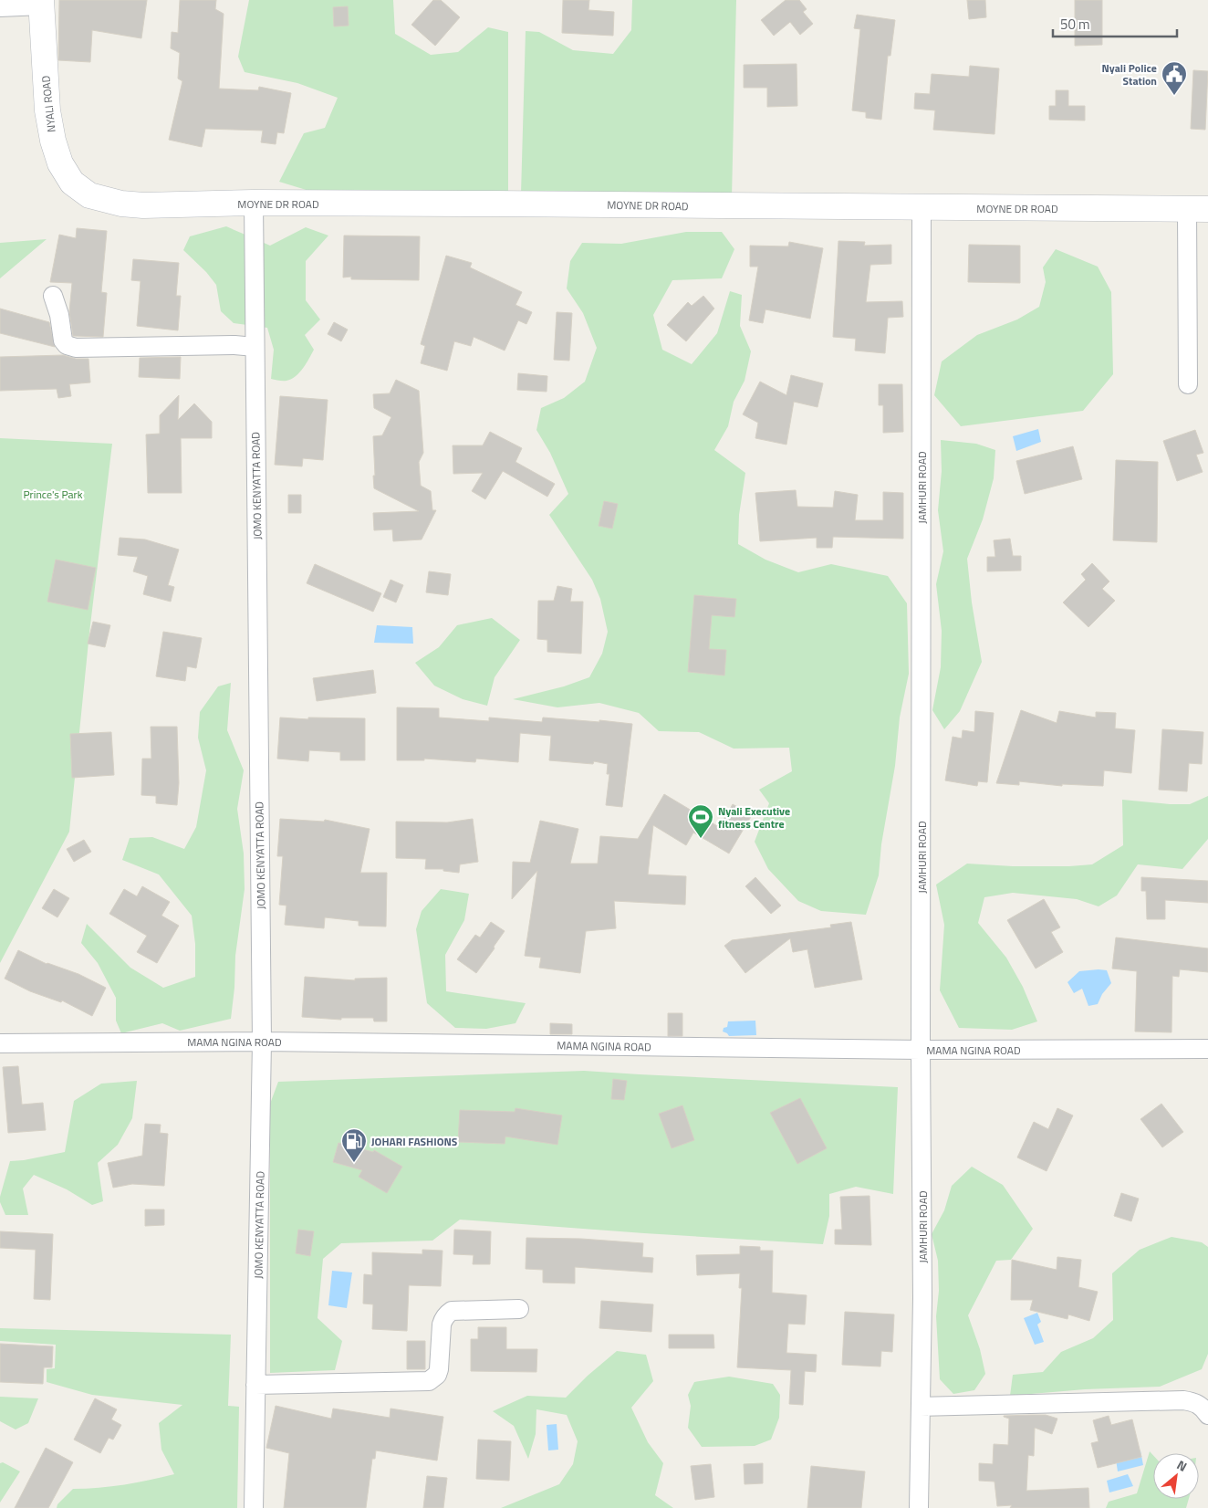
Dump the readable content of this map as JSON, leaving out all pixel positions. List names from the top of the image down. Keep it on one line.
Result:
{"streets":{"main road":["NYALI ROAD","MOYNE DR ROAD"],"street":["JOMO KENYATTA ROAD","JAMHURI ROAD","MAMA NGINA ROAD"]},"crossings":[["NYALI ROAD","MOYNE DR ROAD"],["MOYNE DR ROAD","JOMO KENYATTA ROAD"],["MOYNE DR ROAD","JAMHURI ROAD"],["JOMO KENYATTA ROAD","MAMA NGINA ROAD"],["JAMHURI ROAD","MAMA NGINA ROAD"]],"parks":["Prince's Park"],"places":{"public building":["Nyali Police Station"],"sports":["Nyali Executive fitness Centre"],"fuel station":["JOHARI FASHIONS"]},"scale_bar":"50 m","north":"top right"}
